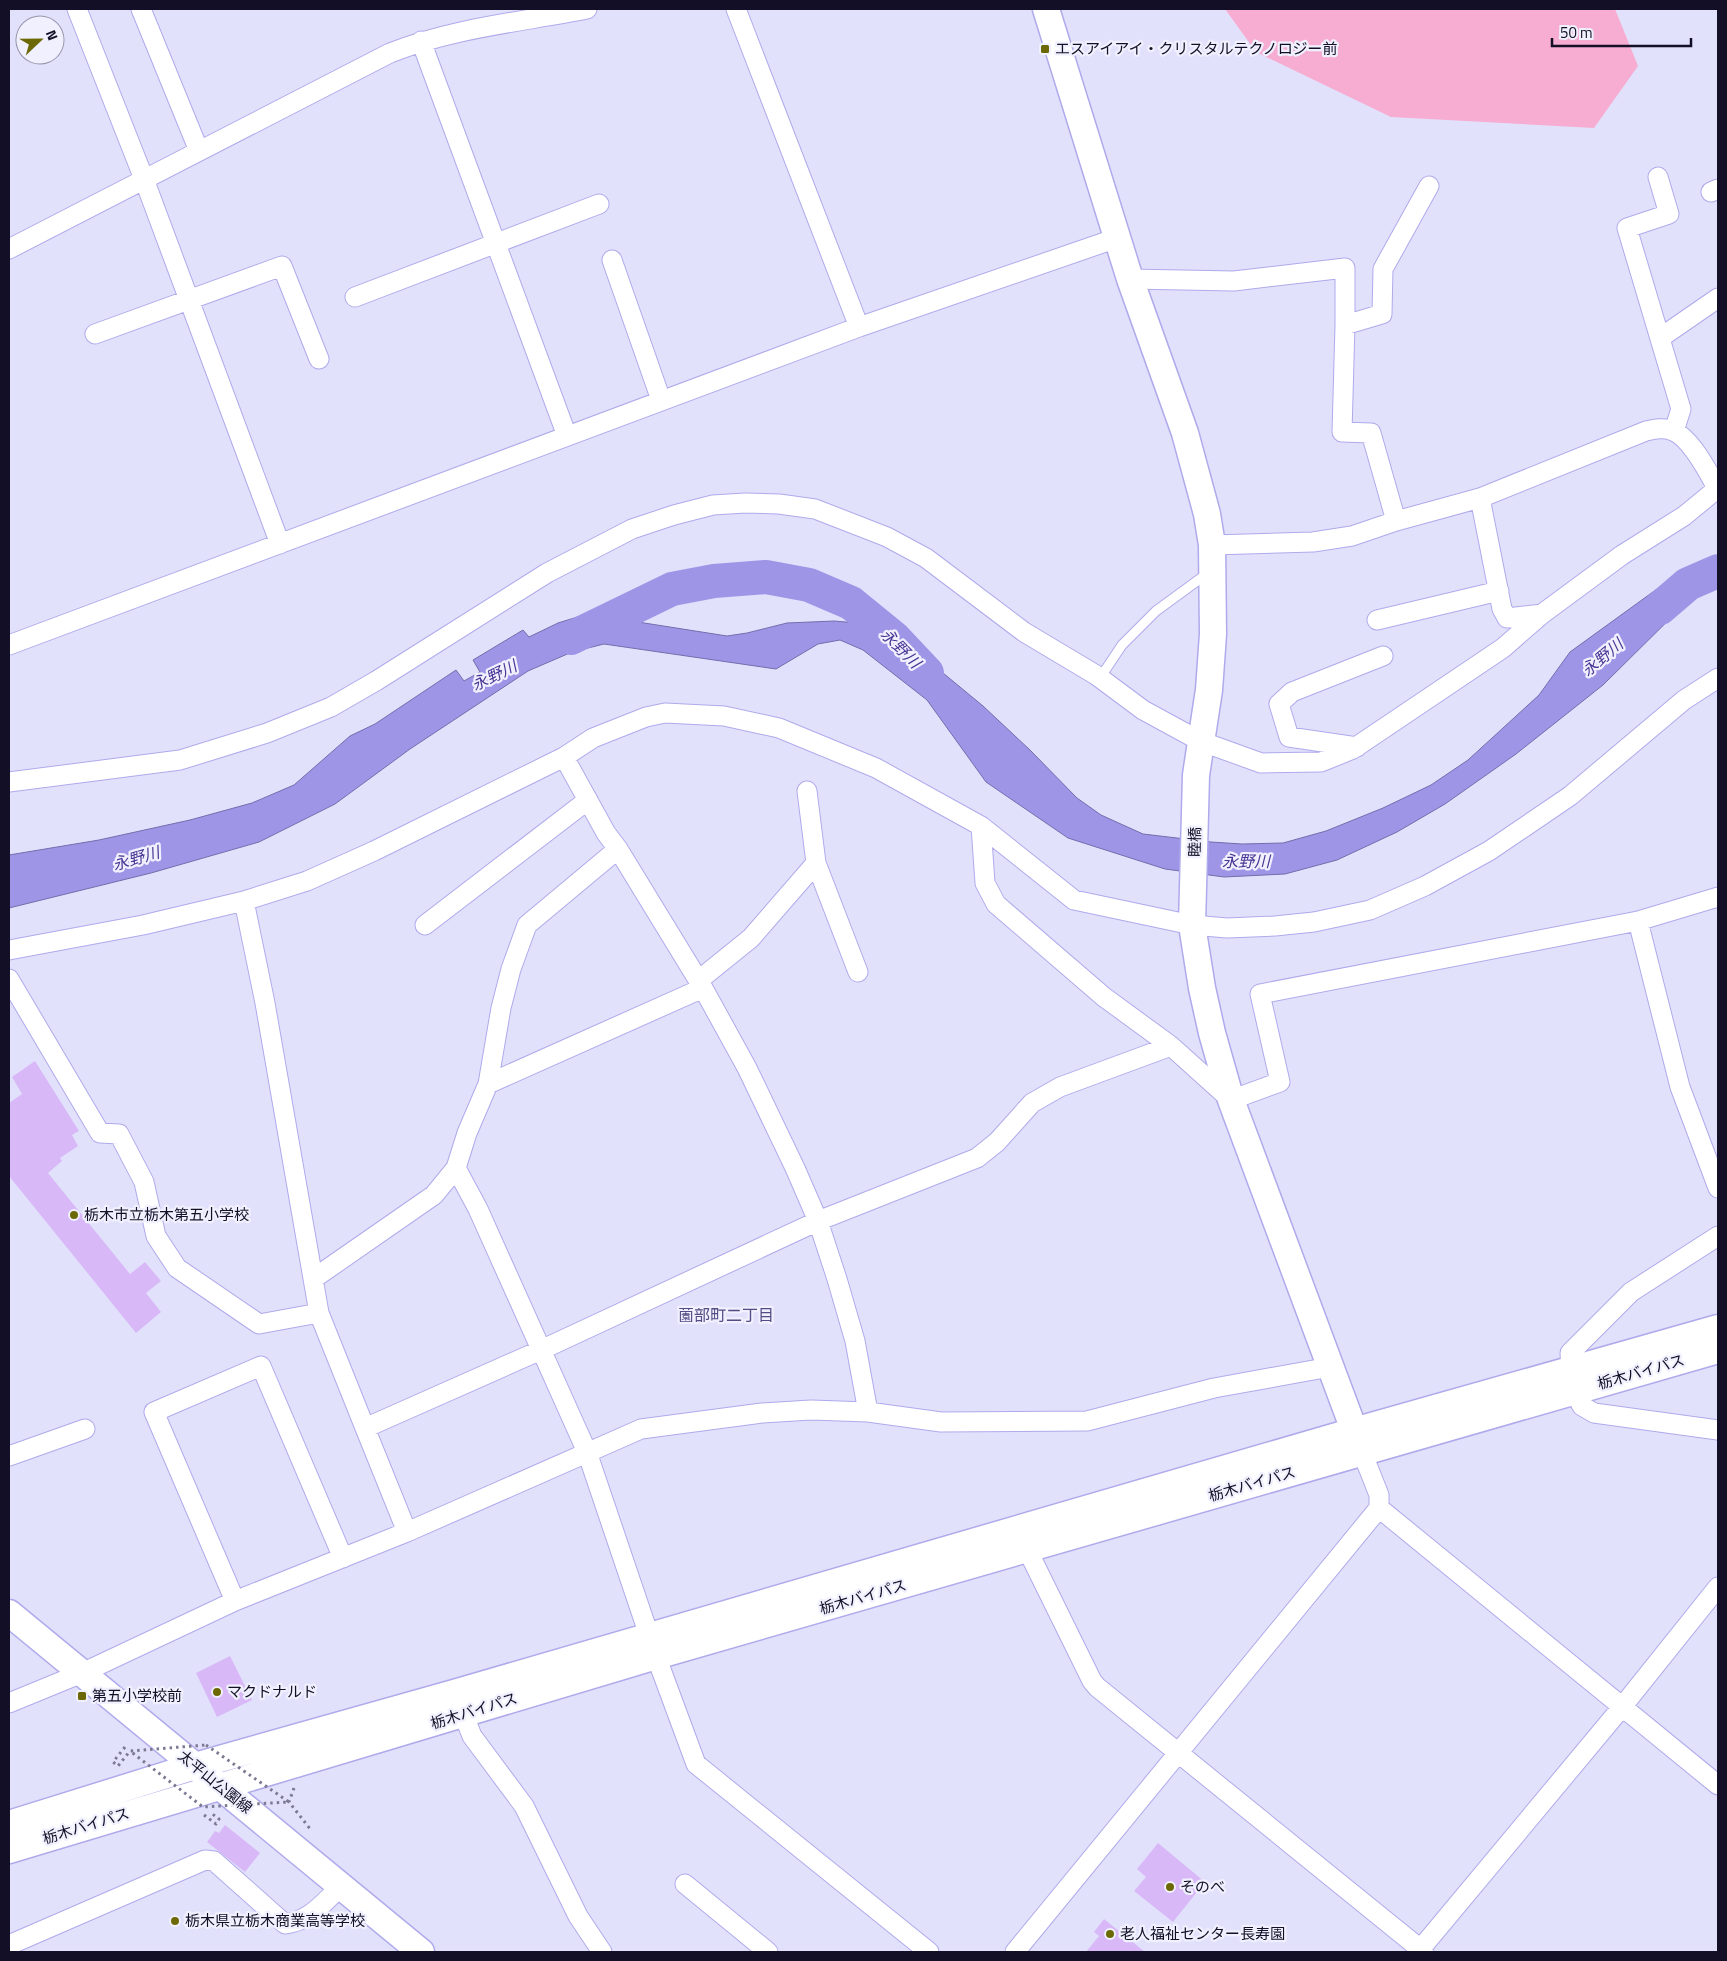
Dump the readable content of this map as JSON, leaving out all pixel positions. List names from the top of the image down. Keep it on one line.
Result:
{"streets":{"main road":["睦橋","栃木バイパス","太平山公園線"]},"crossings":[["睦橋","栃木バイパス"],["栃木バイパス","太平山公園線"]],"districts":["薗部町二丁目"],"water":["永野川"],"places":{"transit":["エスアイアイ・クリスタルテクノロジー前","第五小学校前"],"other":["栃木市立栃木第五小学校","マクドナルド","そのべ","栃木県立栃木商業高等学校","老人福祉センター長寿園"]},"scale_bar":"50 m","north":"right"}
